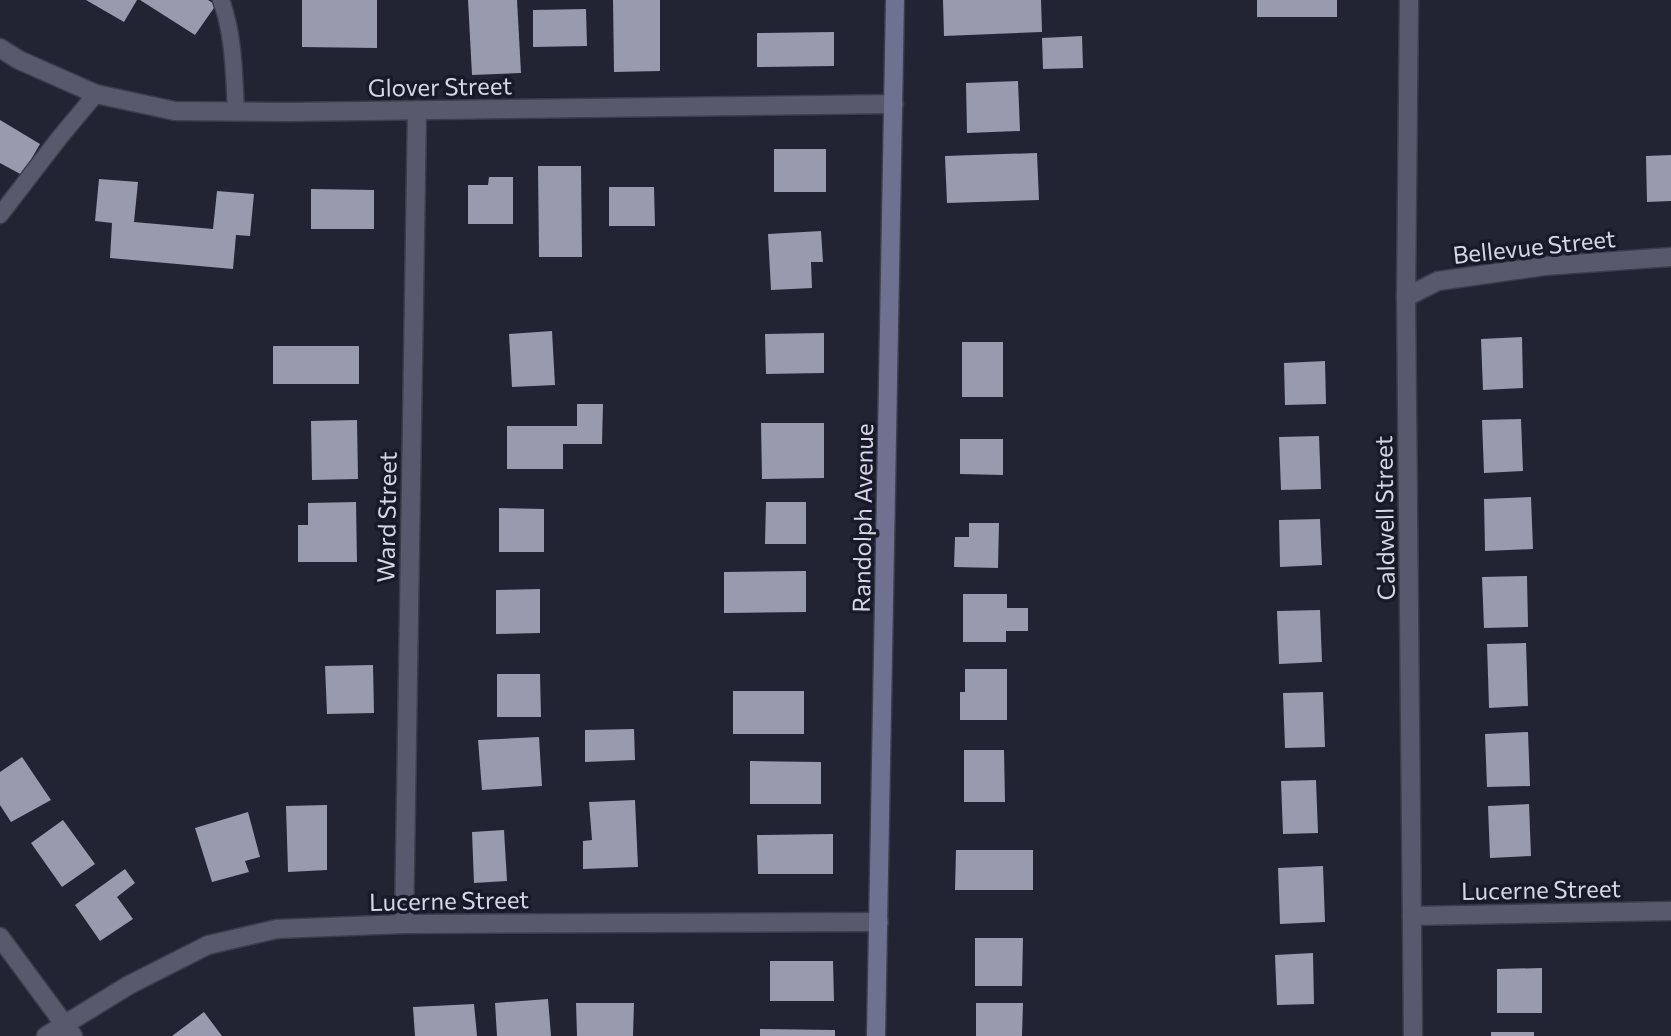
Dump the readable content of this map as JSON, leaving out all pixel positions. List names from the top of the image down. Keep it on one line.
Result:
{"streets":{"street":["Glover Street","Bellevue Street","Ward Street","Randolph Avenue","Caldwell Street","Lucerne Street"]},"crossings":[["Glover Street","Ward Street"],["Glover Street","Randolph Avenue"],["Bellevue Street","Caldwell Street"],["Ward Street","Lucerne Street"],["Randolph Avenue","Lucerne Street"],["Caldwell Street","Lucerne Street"]]}
